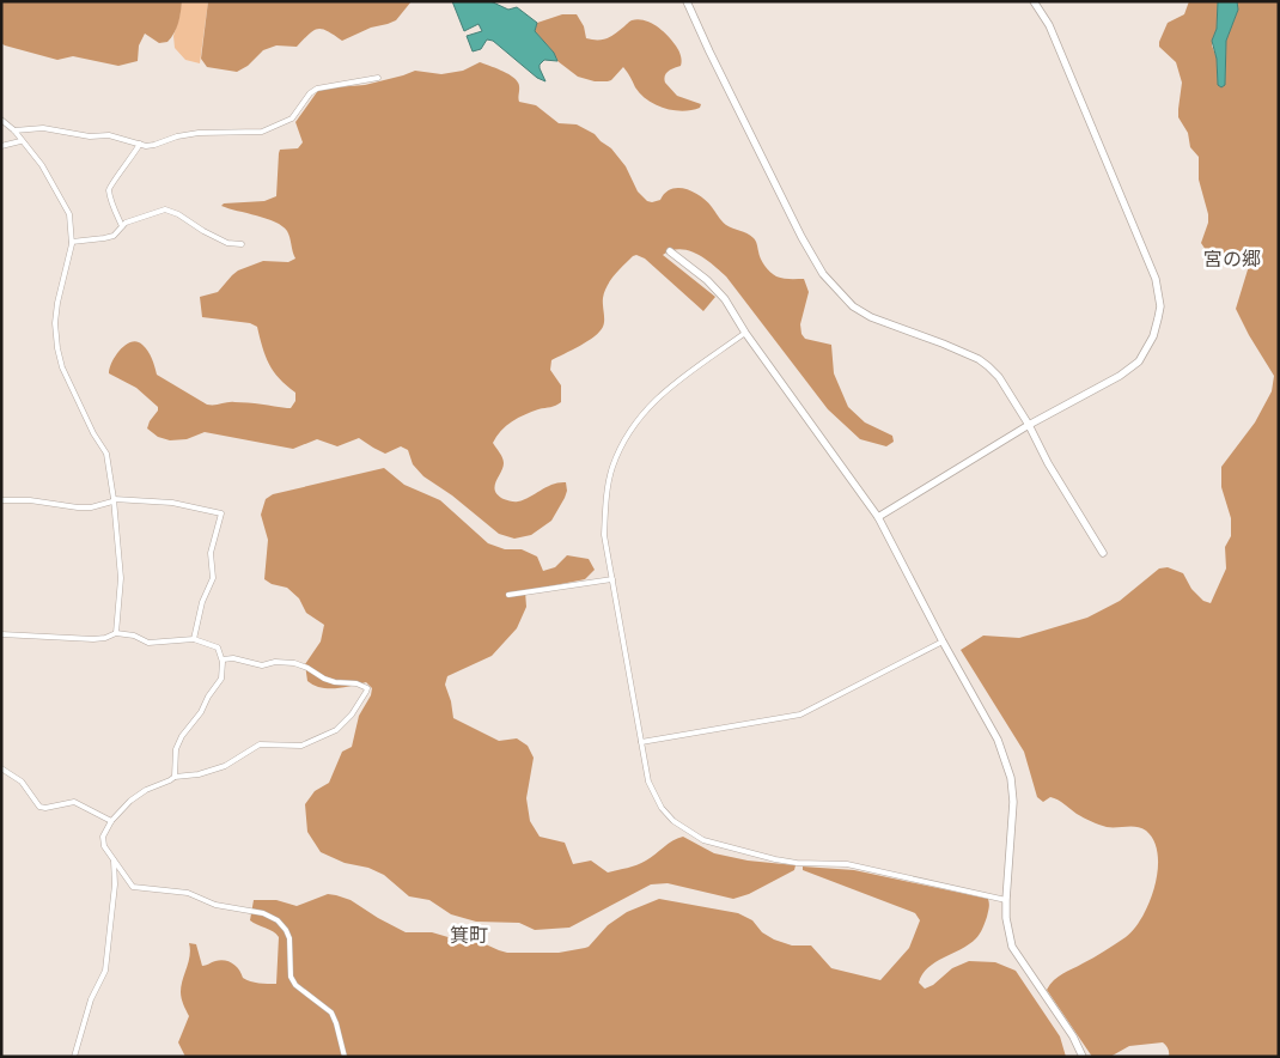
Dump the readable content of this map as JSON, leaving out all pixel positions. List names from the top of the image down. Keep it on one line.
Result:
{"districts":["宮の郷","箕町"]}
